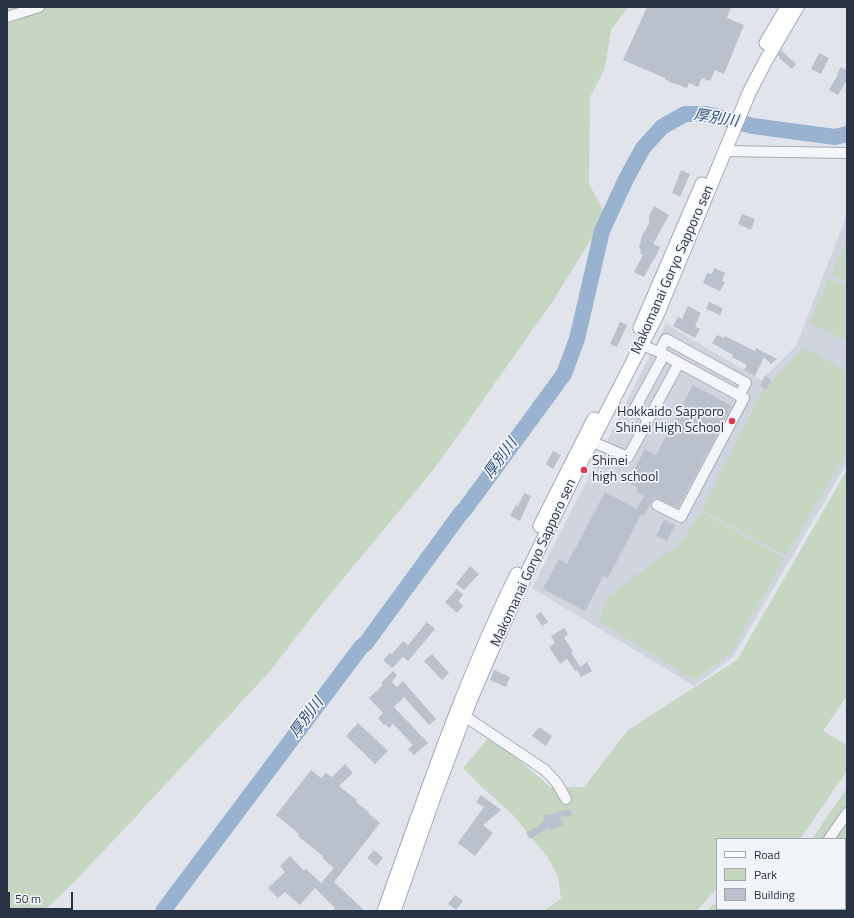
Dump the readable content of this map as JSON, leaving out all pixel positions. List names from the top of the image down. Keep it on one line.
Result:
{"streets":{"main road":["Makomanai Goryo Sapporo sen"]},"water":["厚別川"],"places":["Hokkaido Sapporo Shinei High School","Shinei high school"],"legend":["Road","Park","Building"],"scale_bar":"50 m"}
